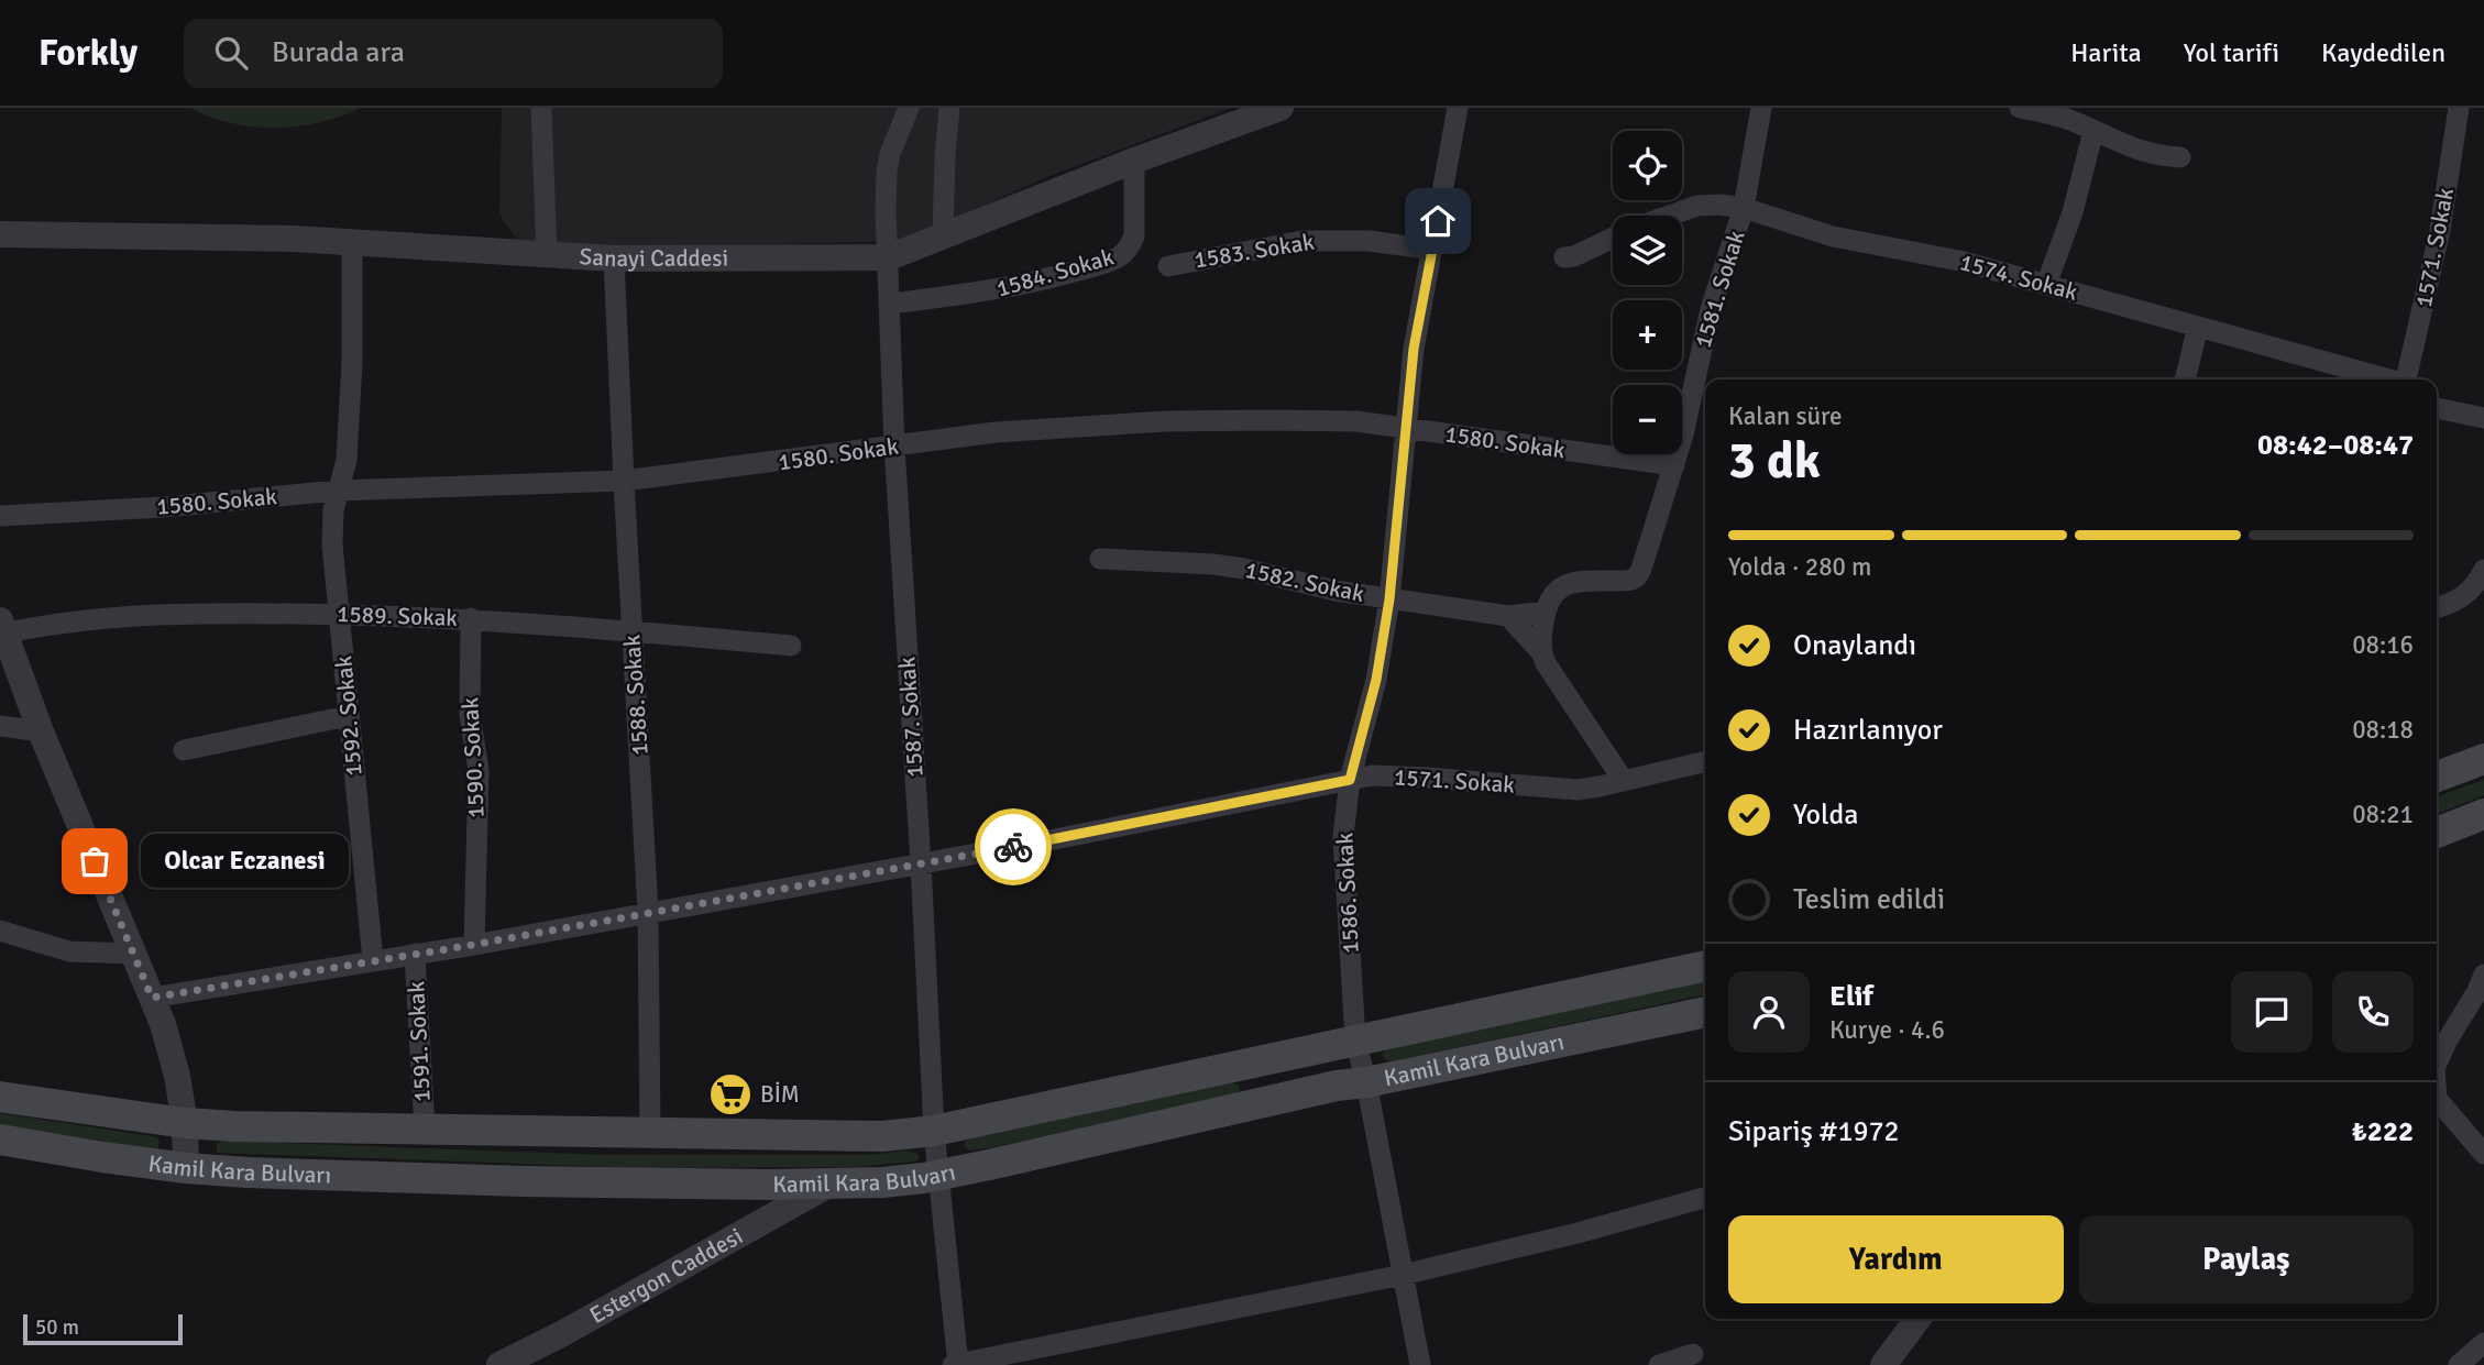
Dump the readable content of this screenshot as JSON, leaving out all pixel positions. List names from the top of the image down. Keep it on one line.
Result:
{"streets":{"main road":["Kamil Kara Bulvarı"],"street":["1571. Sokak","1583. Sokak","Sanayi Caddesi","1584. Sokak","1574. Sokak","1581. Sokak","1580. Sokak","1582. Sokak","1589. Sokak","1588. Sokak","1592. Sokak","1587. Sokak","1590. Sokak","1586. Sokak","1591. Sokak","Estergon Caddesi"]},"crossings":[["1571. Sokak","1588. Sokak"],["1571. Sokak","1592. Sokak"],["1571. Sokak","1587. Sokak"],["1571. Sokak","1590. Sokak"],["1571. Sokak","1586. Sokak"],["1571. Sokak","1591. Sokak"],["1583. Sokak","1586. Sokak"],["Sanayi Caddesi","1584. Sokak"],["Sanayi Caddesi","1588. Sokak"],["Sanayi Caddesi","1592. Sokak"],["Sanayi Caddesi","1587. Sokak"],["1584. Sokak","1587. Sokak"],["1574. Sokak","1581. Sokak"],["1581. Sokak","1580. Sokak"],["1581. Sokak","1582. Sokak"],["1580. Sokak","1588. Sokak"],["1580. Sokak","1592. Sokak"],["1580. Sokak","1587. Sokak"],["1580. Sokak","1586. Sokak"],["1582. Sokak","1586. Sokak"],["1589. Sokak","1588. Sokak"],["1589. Sokak","1592. Sokak"],["1589. Sokak","1590. Sokak"],["1588. Sokak","Kamil Kara Bulvarı"],["1587. Sokak","Kamil Kara Bulvarı"],["1586. Sokak","Kamil Kara Bulvarı"],["1591. Sokak","Kamil Kara Bulvarı"],["Kamil Kara Bulvarı","Estergon Caddesi"]],"places":{"other":["Olcar Eczanesi"],"supermarket":["BİM"]},"scale_bar":"50 m","page":{"header":"Forkly","search":"Burada ara","nav":["Harita","Yol tarifi","Kaydedilen"],"map_buttons":["+","−"],"heading":["3 dk","Kalan süre","08:42–08:47"],"panel":["Elif","Kurye · 4.6","Sipariş #1972","₺222"],"bar":"Yolda · 280 m","list":[["Onaylandı","08:16"],["Hazırlanıyor","08:18"],["Yolda","08:21"],"Teslim edildi"],"bubble":"Olcar Eczanesi","buttons":["Yardım","Paylaş"],"scale":"50 m"}}
